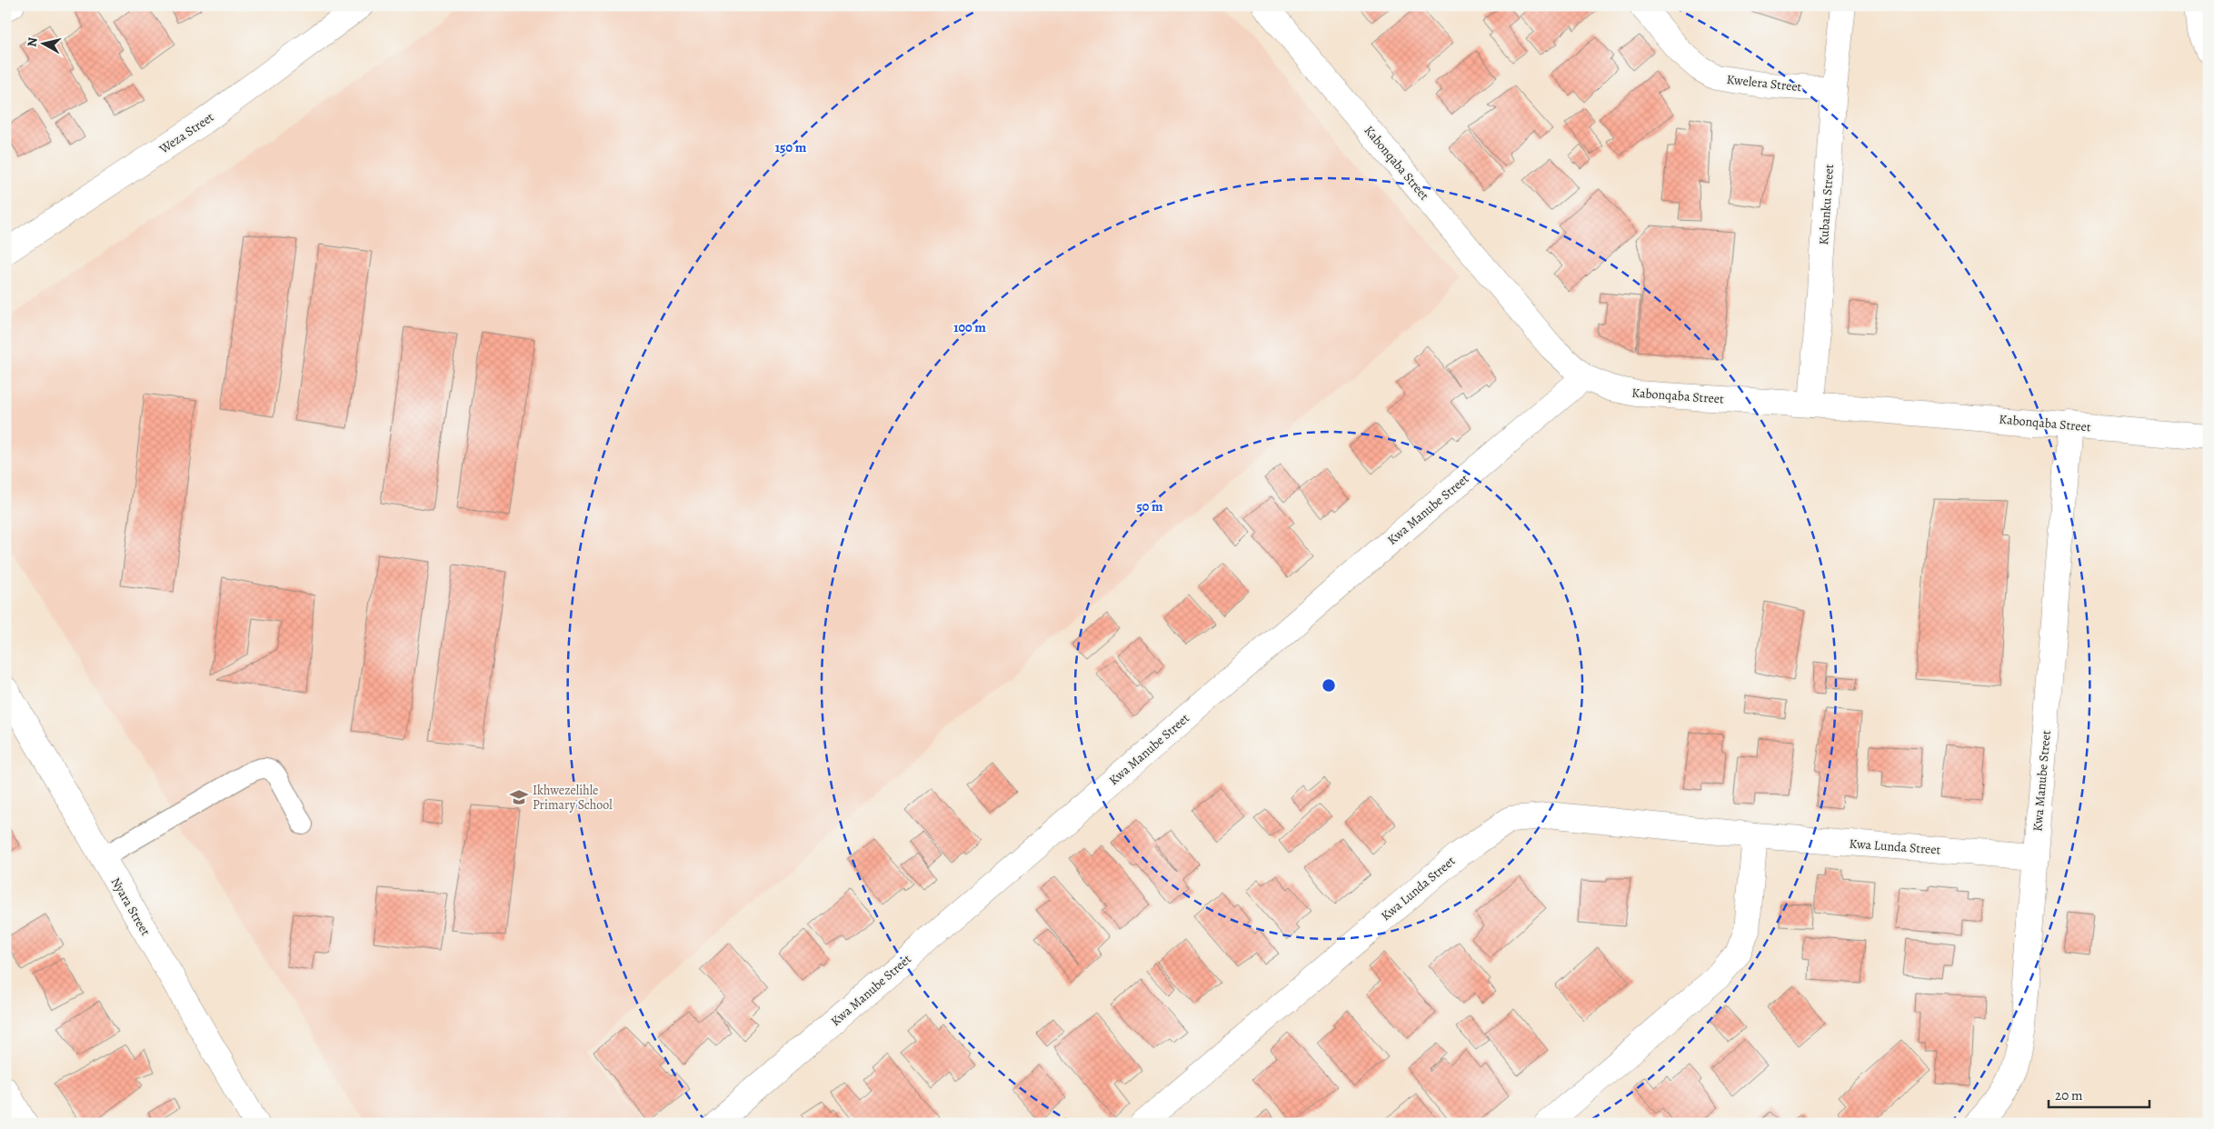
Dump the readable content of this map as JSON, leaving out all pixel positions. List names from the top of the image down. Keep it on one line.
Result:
{"streets":{"street":["Kwelera Street","Weza Street","Kabonqaba Street","Kubanku Street","Kwa Manube Street","Kwa Lunda Street","Nyara Street"]},"crossings":[["Kwelera Street","Kubanku Street"],["Kabonqaba Street","Kubanku Street"],["Kabonqaba Street","Kwa Manube Street"],["Kwa Manube Street","Kwa Lunda Street"]],"places":{"school or university":["Ikhwezelihle Primary School"]},"scale_bar":"20 m","north":"left","rings":["150 m","100 m","50 m"]}
